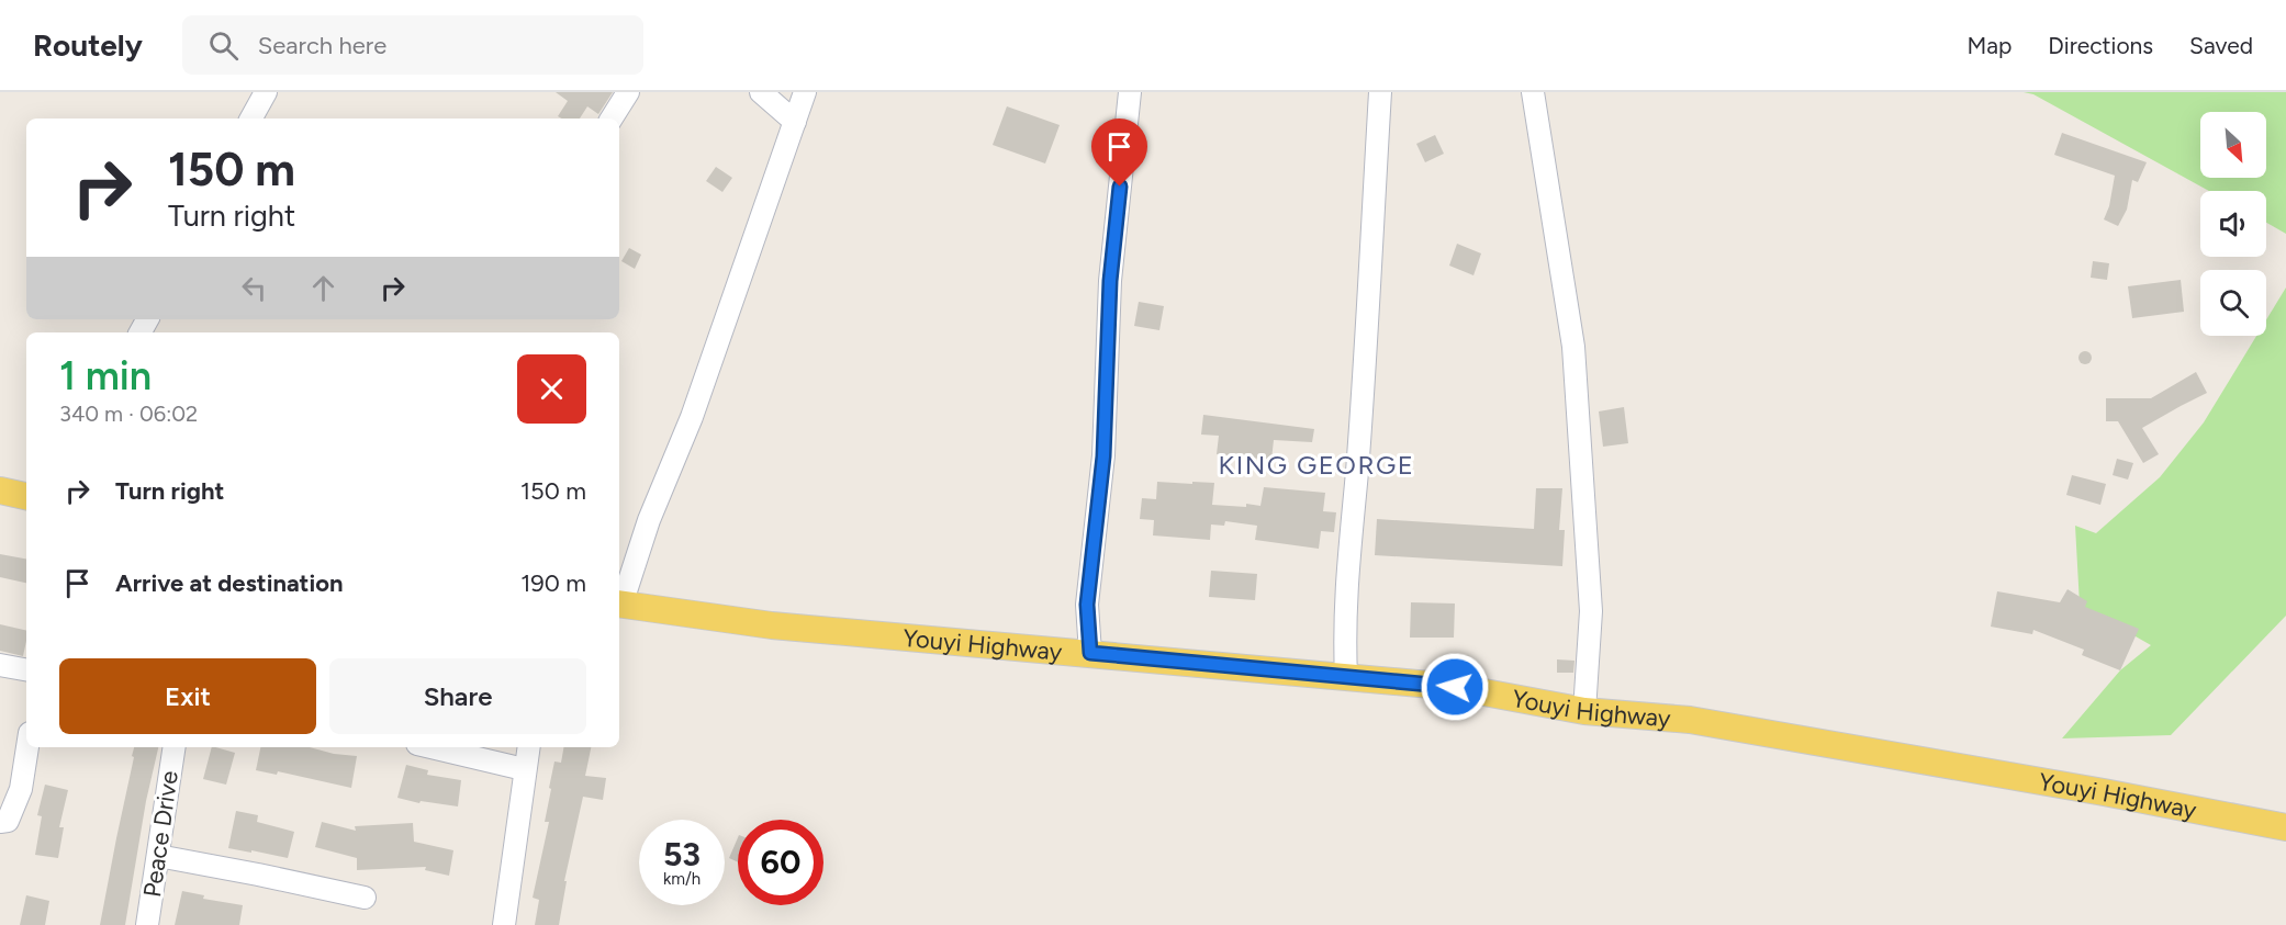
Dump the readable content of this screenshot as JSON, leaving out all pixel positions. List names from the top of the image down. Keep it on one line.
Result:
{"streets":{"main road":["Youyi Highway"],"street":["Peace Drive"]},"districts":["KING GEORGE"],"north":"bottom right","page":{"header":"Routely","search":"Search here","nav":["Map","Directions","Saved"],"turn":["150 m","Turn right"],"heading":["1 min","340 m · 06:02"],"list":[{"name":"Turn right","value":"150 m"},{"name":"Arrive at destination","value":"190 m"}],"buttons":["Exit","Share"],"speed":"53 km/h","limit":"60"}}
